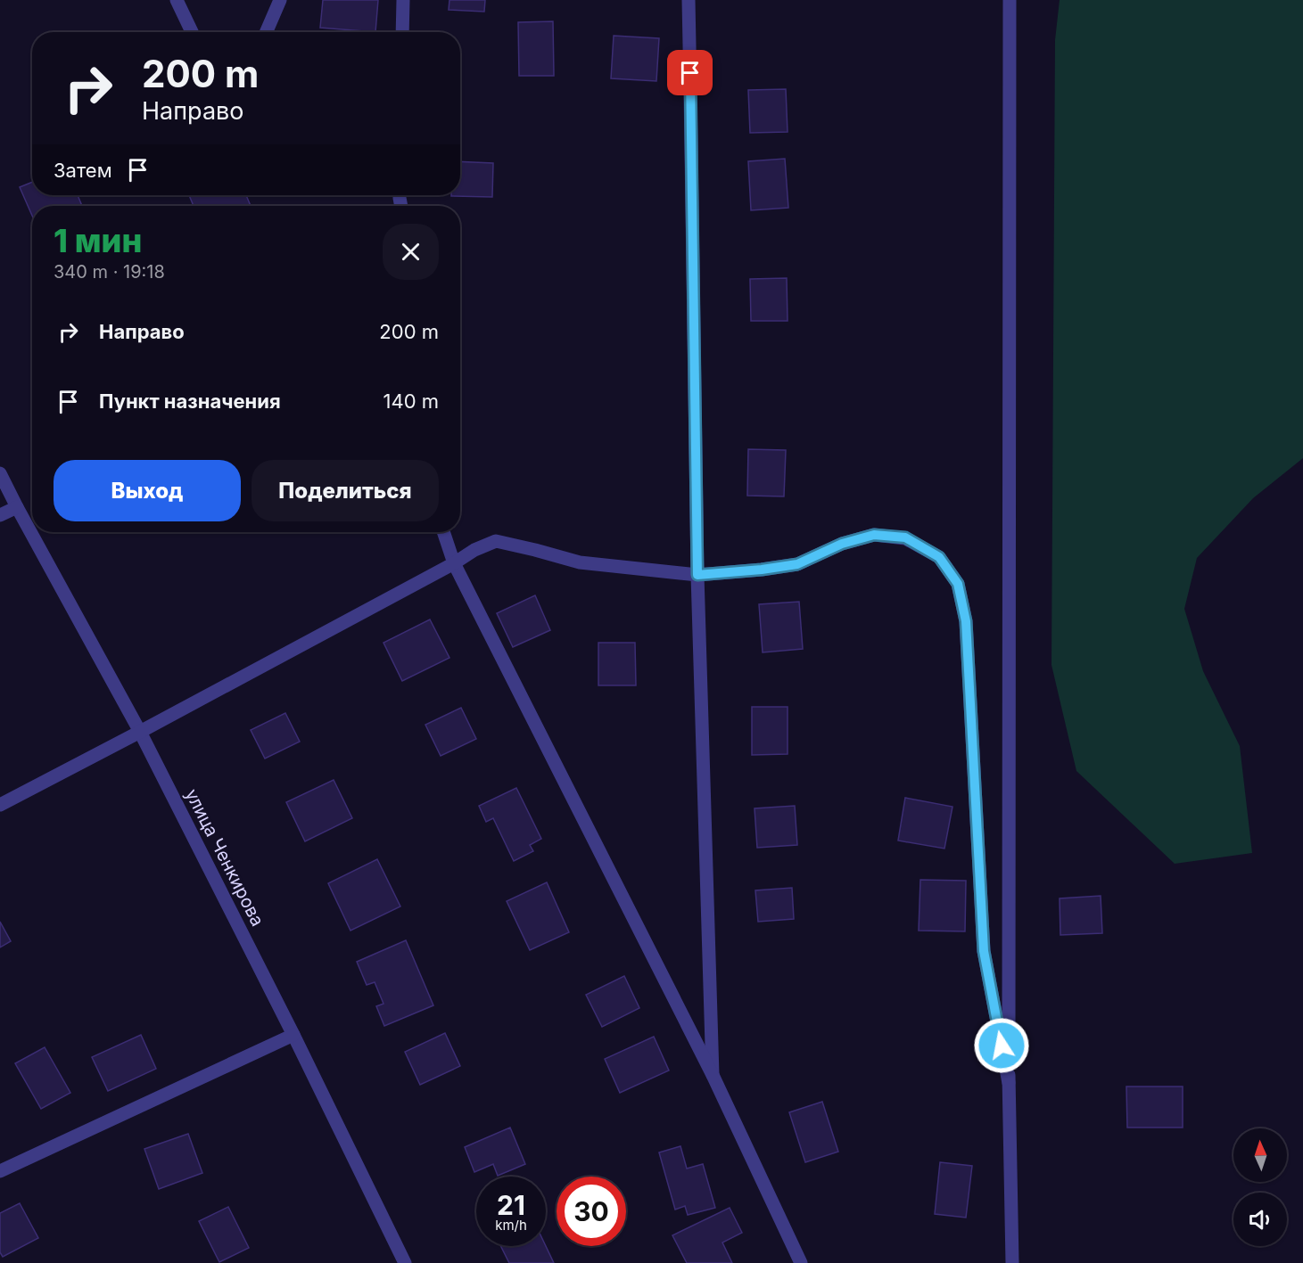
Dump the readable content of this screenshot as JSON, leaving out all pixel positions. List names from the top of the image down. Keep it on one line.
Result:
{"streets":{"street":["улица Ченкирова"]},"north":"top","page":{"turn":["200 m","Направо"],"then":"Затем","heading":["1 мин","340 m · 19:18"],"list":[{"name":"Направо","value":"200 m"},{"name":"Пункт назначения","value":"140 m"}],"buttons":["Выход","Поделиться"],"speed":"21 km/h","limit":"30"}}
